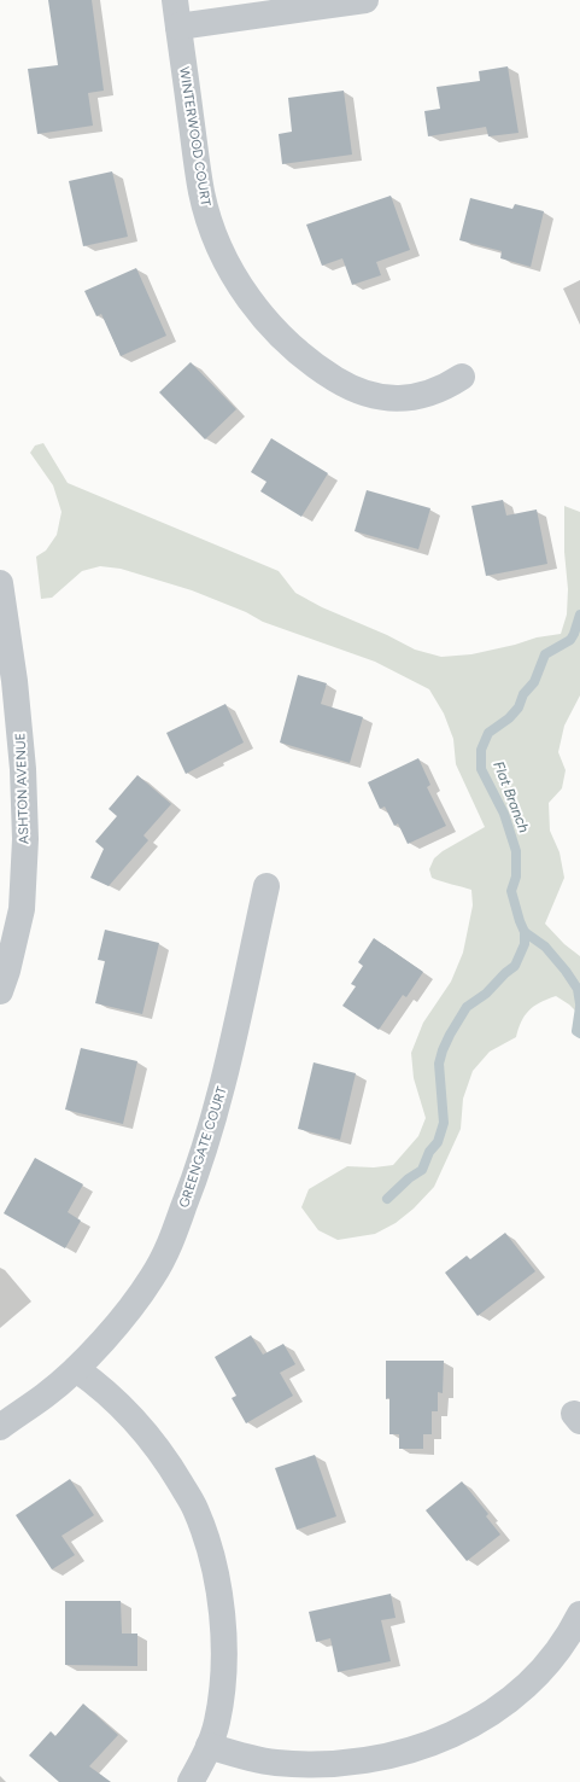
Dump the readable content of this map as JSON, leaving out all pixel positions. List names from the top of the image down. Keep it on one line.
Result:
{"streets":{"street":["WINTERWOOD COURT","ASHTON AVENUE","GREENGATE COURT"]},"water":["Flat Branch"]}
